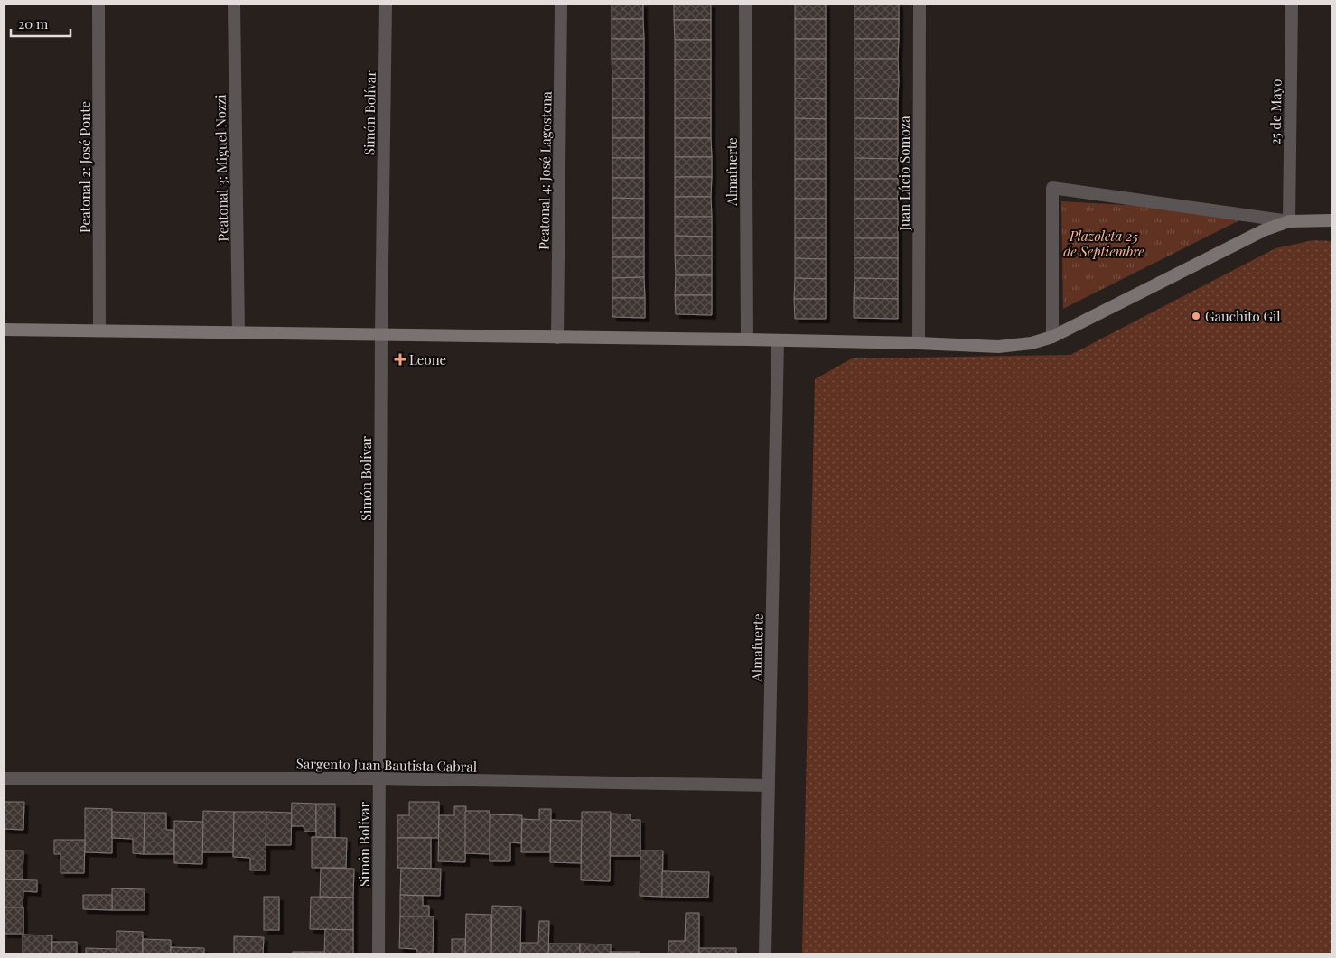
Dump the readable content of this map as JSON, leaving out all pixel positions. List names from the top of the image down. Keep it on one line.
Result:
{"streets":{"street":["25 de Mayo","Simón Bolívar","Peatonal 2: José Ponte","Peatonal 3: Miguel Nozzi","Peatonal 4: José Lagostena","Almafuerte","Juan Lúcio Somoza","Sargento Juan Bautista Cabral"]},"crossings":[["Simón Bolívar","Sargento Juan Bautista Cabral"],["Almafuerte","Sargento Juan Bautista Cabral"]],"parks":["Plazoleta 25 de Septiembre"],"places":{"other":["Gauchito Gil"],"health":["Leone"]},"scale_bar":"20 m"}
